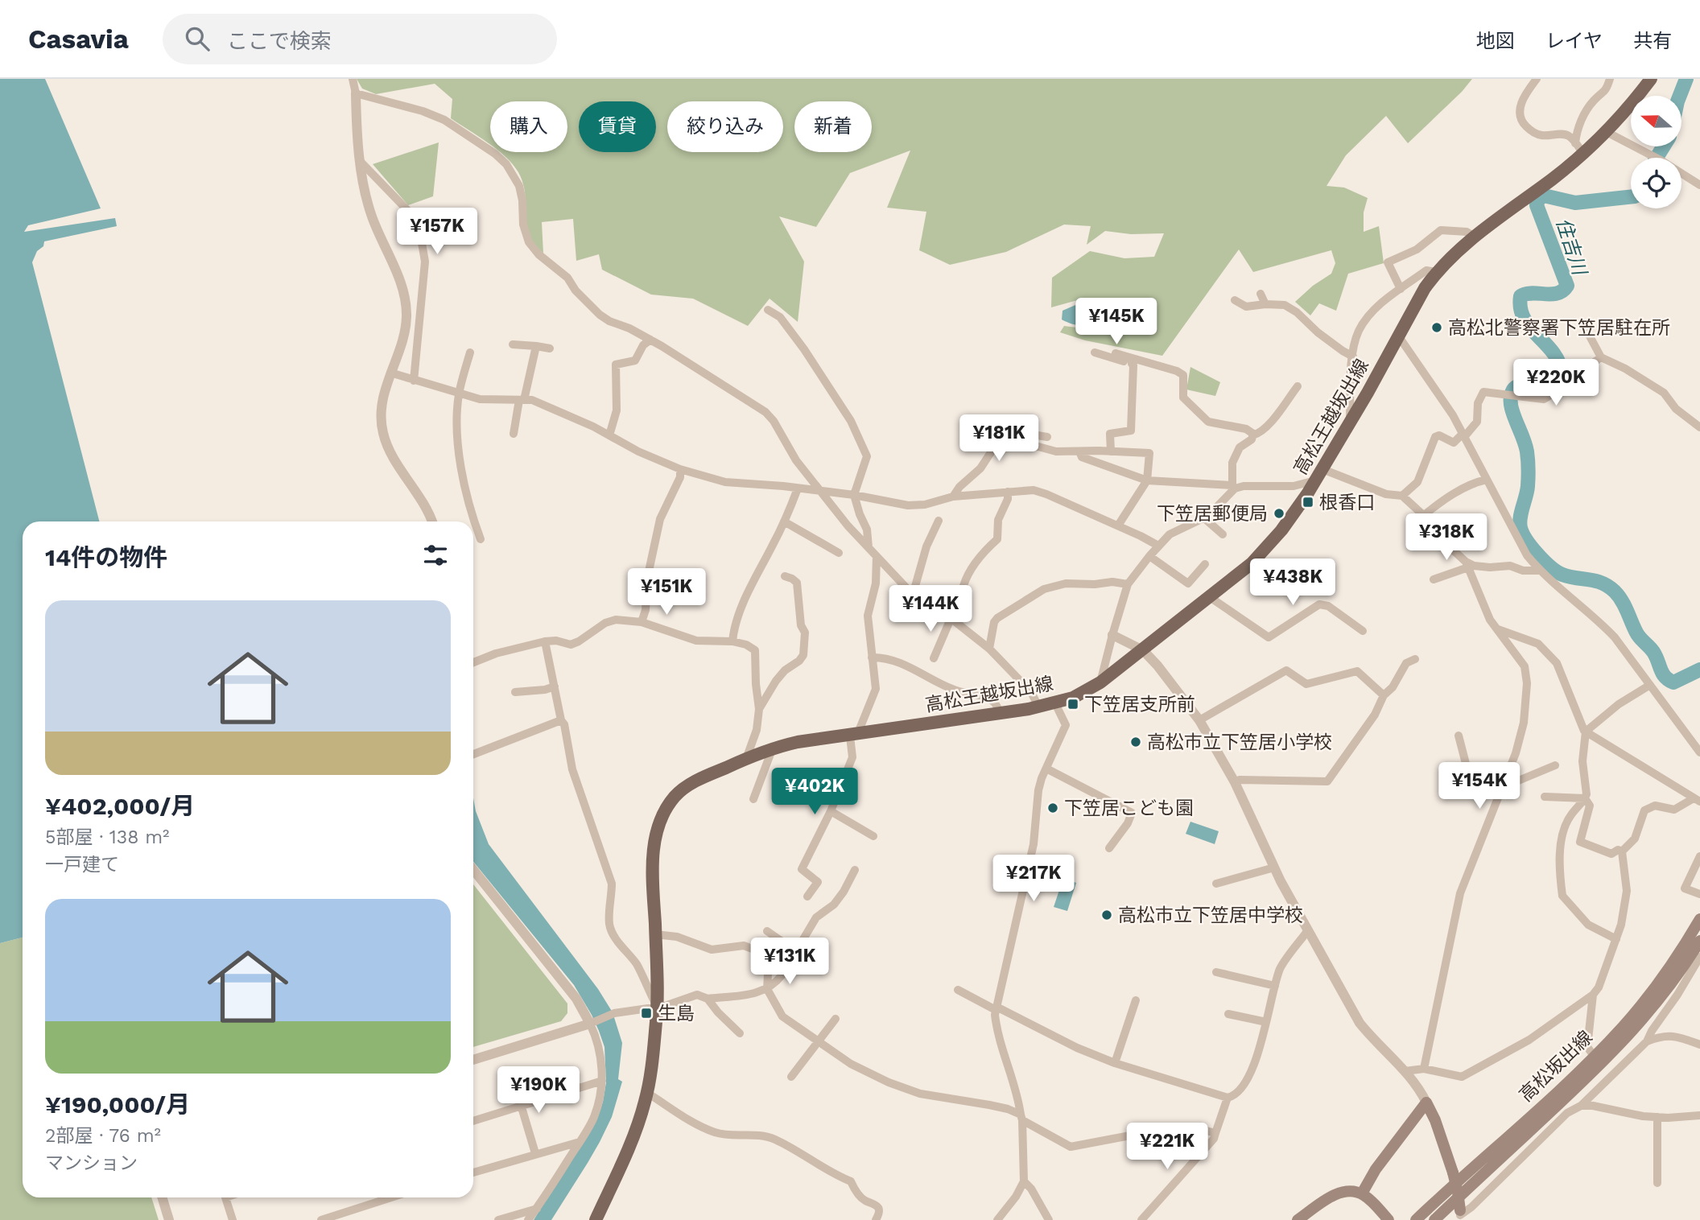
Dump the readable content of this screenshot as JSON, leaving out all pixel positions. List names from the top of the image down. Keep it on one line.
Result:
{"streets":{"main road":["高松王越坂出線","高松坂出線"]},"water":["住吉川"],"places":{"other":["高松北警察署下笠居駐在所","下笠居郵便局","高松市立下笠居小学校","下笠居こども園","高松市立下笠居中学校"],"transit":["根香口","下笠居支所前","生島"]},"north":"left","page":{"header":"Casavia","search":"ここで検索","nav":["地図","レイヤ","共有"],"chip":["購入","賃貸","絞り込み","新着"],"price":["¥157K","¥145K","¥220K","¥181K","¥318K","¥438K","¥151K","¥144K","¥154K","¥402K","¥217K","¥131K","¥190K","¥221K"],"heading":"14件の物件","list":[{"name":"¥402,000/月","note":"5部屋 · 138 m² · 一戸建て"},{"name":"¥190,000/月","note":"2部屋 · 76 m² · マンション"}]}}
